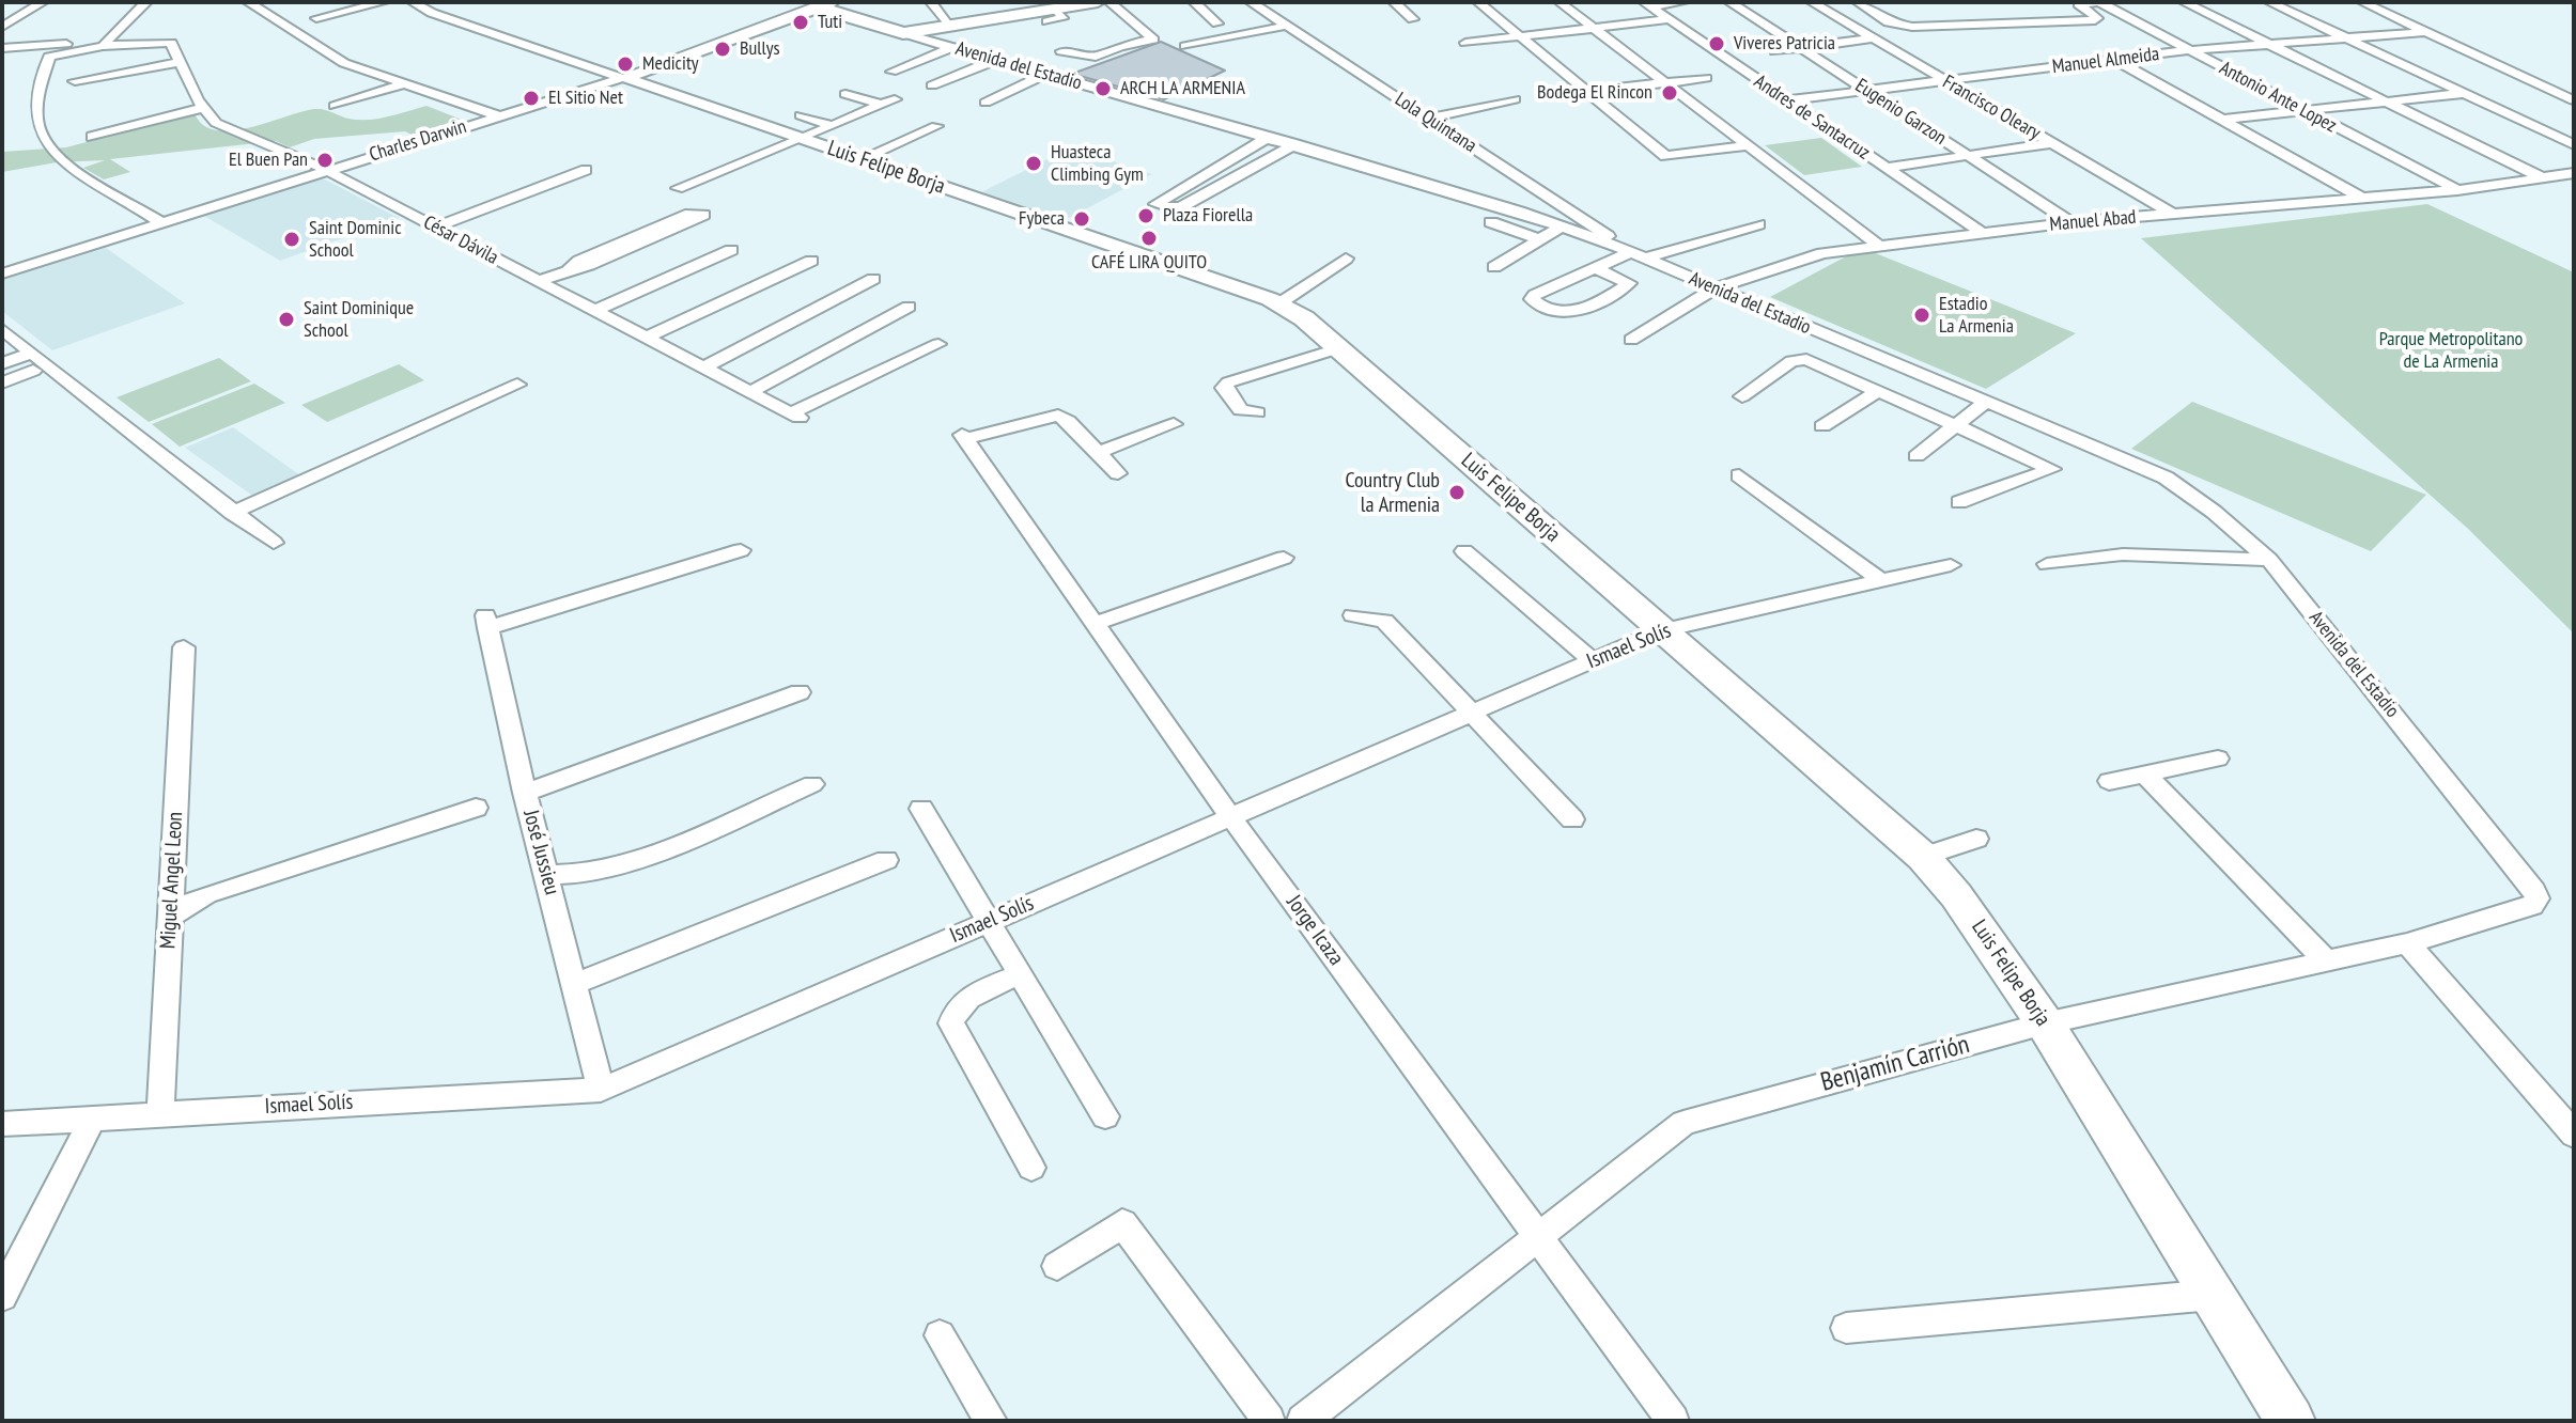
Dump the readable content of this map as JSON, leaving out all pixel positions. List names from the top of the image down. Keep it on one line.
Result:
{"streets":{"street":["Manuel Almeida","Avenida del Estadio","Antonio Ante Lopez","Francisco Oleary","Eugenio Garzon","Andres de Santacruz","Lola Quintana","Charles Darwin","Luis Felipe Borja","Manuel Abad","César Dávila","Ismael Solís","José Jussieu","Miguel Angel Leon","Jorge Icaza","Benjamín Carrión"]},"crossings":[["Manuel Almeida","Antonio Ante Lopez"],["Manuel Almeida","Francisco Oleary"],["Manuel Almeida","Eugenio Garzon"],["Manuel Almeida","Andres de Santacruz"],["Avenida del Estadio","Lola Quintana"],["Avenida del Estadio","Charles Darwin"],["Avenida del Estadio","Manuel Abad"],["Avenida del Estadio","Benjamín Carrión"],["Antonio Ante Lopez","Manuel Abad"],["Francisco Oleary","Manuel Abad"],["Eugenio Garzon","Manuel Abad"],["Andres de Santacruz","Manuel Abad"],["Charles Darwin","Luis Felipe Borja"],["Charles Darwin","César Dávila"],["Luis Felipe Borja","Ismael Solís"],["Luis Felipe Borja","Benjamín Carrión"],["Ismael Solís","José Jussieu"],["Ismael Solís","Miguel Angel Leon"],["Ismael Solís","Jorge Icaza"],["Jorge Icaza","Benjamín Carrión"]],"parks":["Parque Metropolitano de La Armenia"],"places":["Tuti","Viveres Patricia","Bullys","Medicity","ARCH LA ARMENIA","Bodega El Rincon","El Sitio Net","El Buen Pan","Huasteca Climbing Gym","Plaza Fiorella","Fybeca","CAFÉ LIRA QUITO","Saint Dominic School","Estadio La Armenia","Saint Dominique School","Country Club la Armenia"]}
